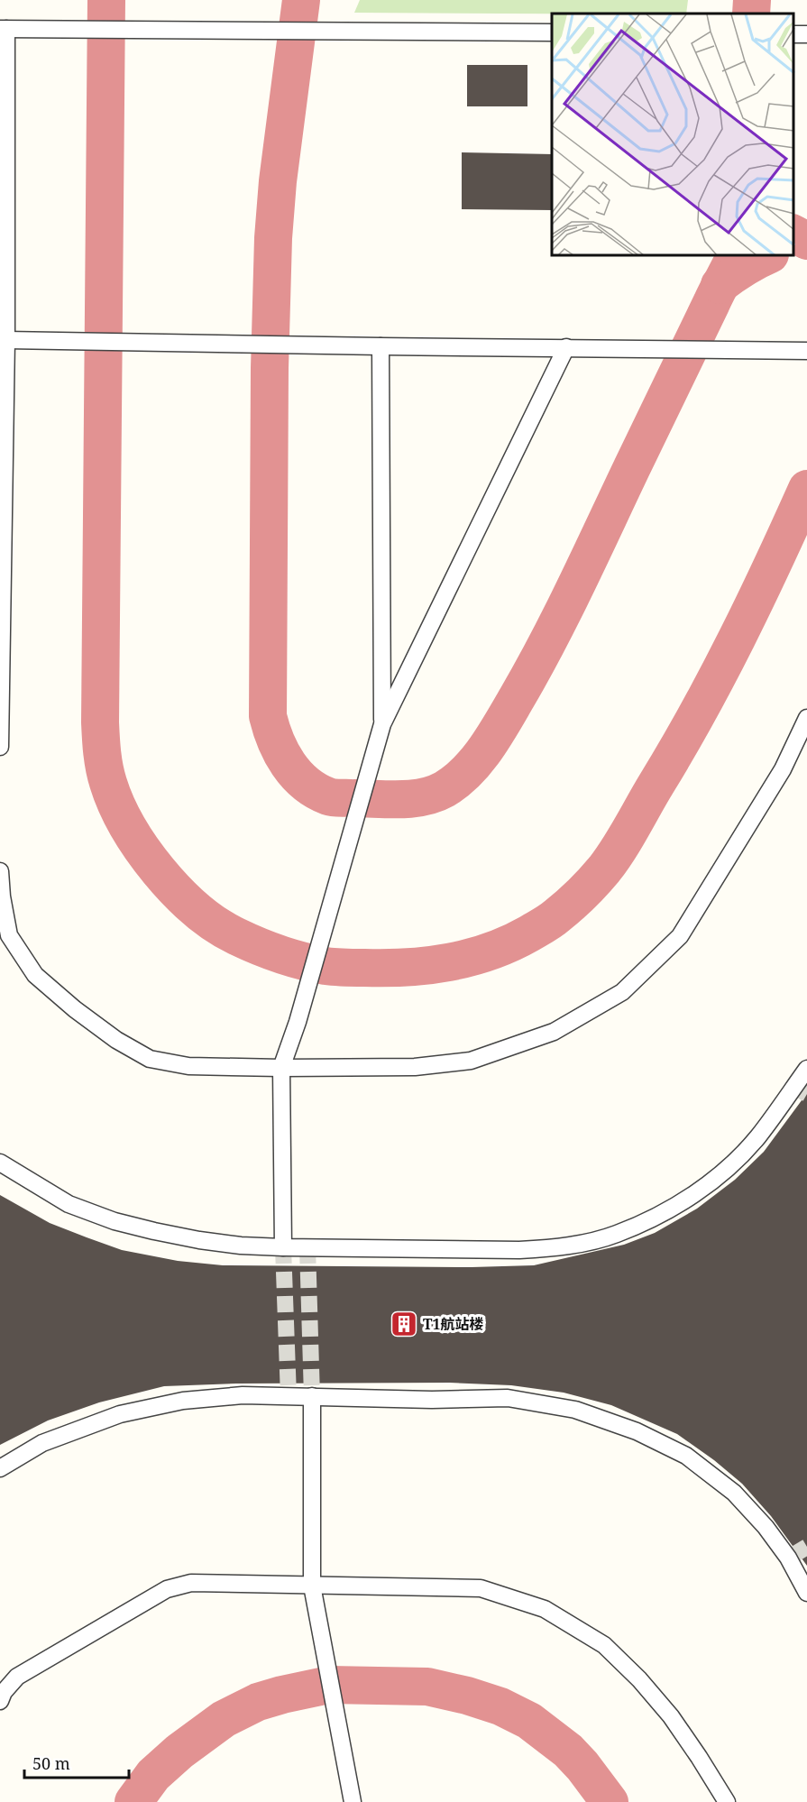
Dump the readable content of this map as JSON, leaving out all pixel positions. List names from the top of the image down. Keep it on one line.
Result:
{"places":{"building":["T1航站楼"]},"scale_bar":"50 m"}
